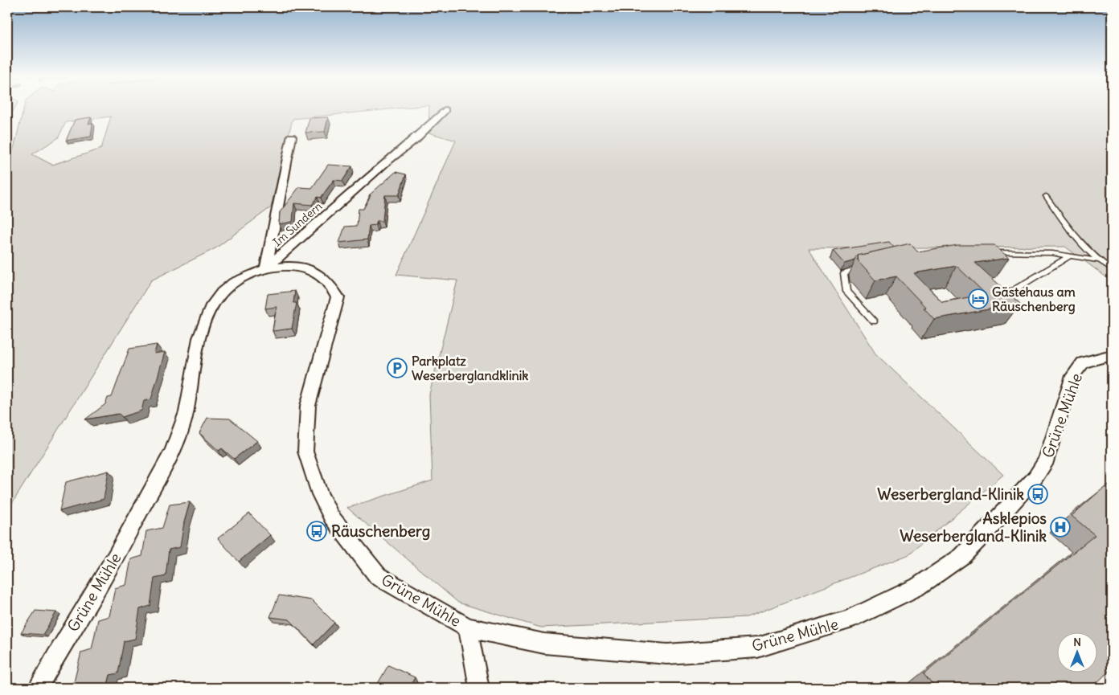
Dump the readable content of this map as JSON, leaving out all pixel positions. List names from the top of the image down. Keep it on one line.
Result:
{"streets":{"street":["Im Sundern","Grüne Mühle"]},"crossings":[["Im Sundern","Grüne Mühle"]],"places":{"hotel":["Gästehaus am Räuschenberg"],"parking":["Parkplatz Weserberglandklinik"],"bus stop":["Weserbergland-Klinik","Räuschenberg"],"hospital":["Asklepios Weserbergland-Klinik"]},"north":"top"}
